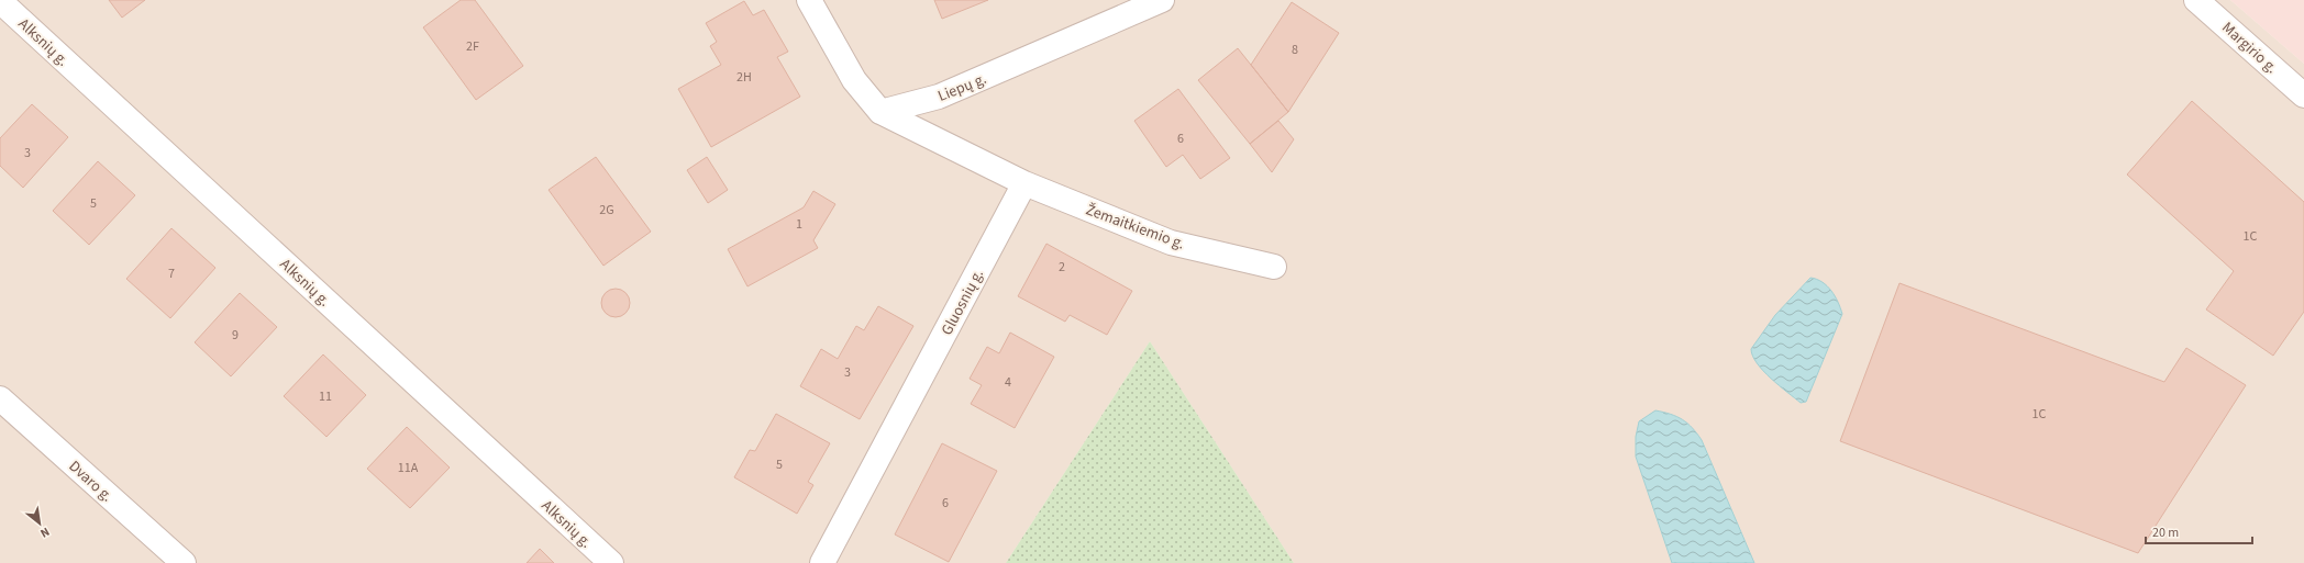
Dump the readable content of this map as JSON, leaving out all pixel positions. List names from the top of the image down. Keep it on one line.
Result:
{"streets":{"street":["Alksnių g.","Margirio g.","Liepų g.","Žemaitkiemio g.","Gluosnių g.","Dvaro g."]},"crossings":[["Žemaitkiemio g.","Gluosnių g."]],"house_numbers":["2F","8","2H","6","3","5","2G","1","1C","2","7","9","3","4","11","1C","5","11A","6"],"scale_bar":"20 m","north":"bottom right"}
